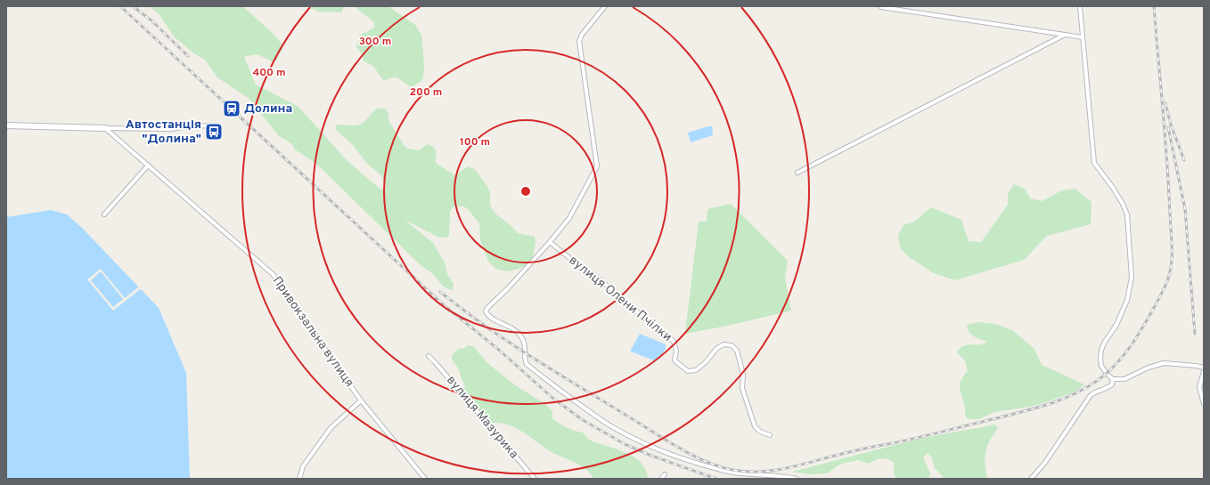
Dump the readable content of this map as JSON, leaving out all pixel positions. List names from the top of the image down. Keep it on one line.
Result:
{"streets":{"street":["вулиця Олени Пчілки","Привокзальна вулиця","вулиця Мазурика"]},"places":{"station":["Долина"],"bus stop":["Автостанція \"Долина\""]},"rings":["300 m","400 m","200 m","100 m"]}
